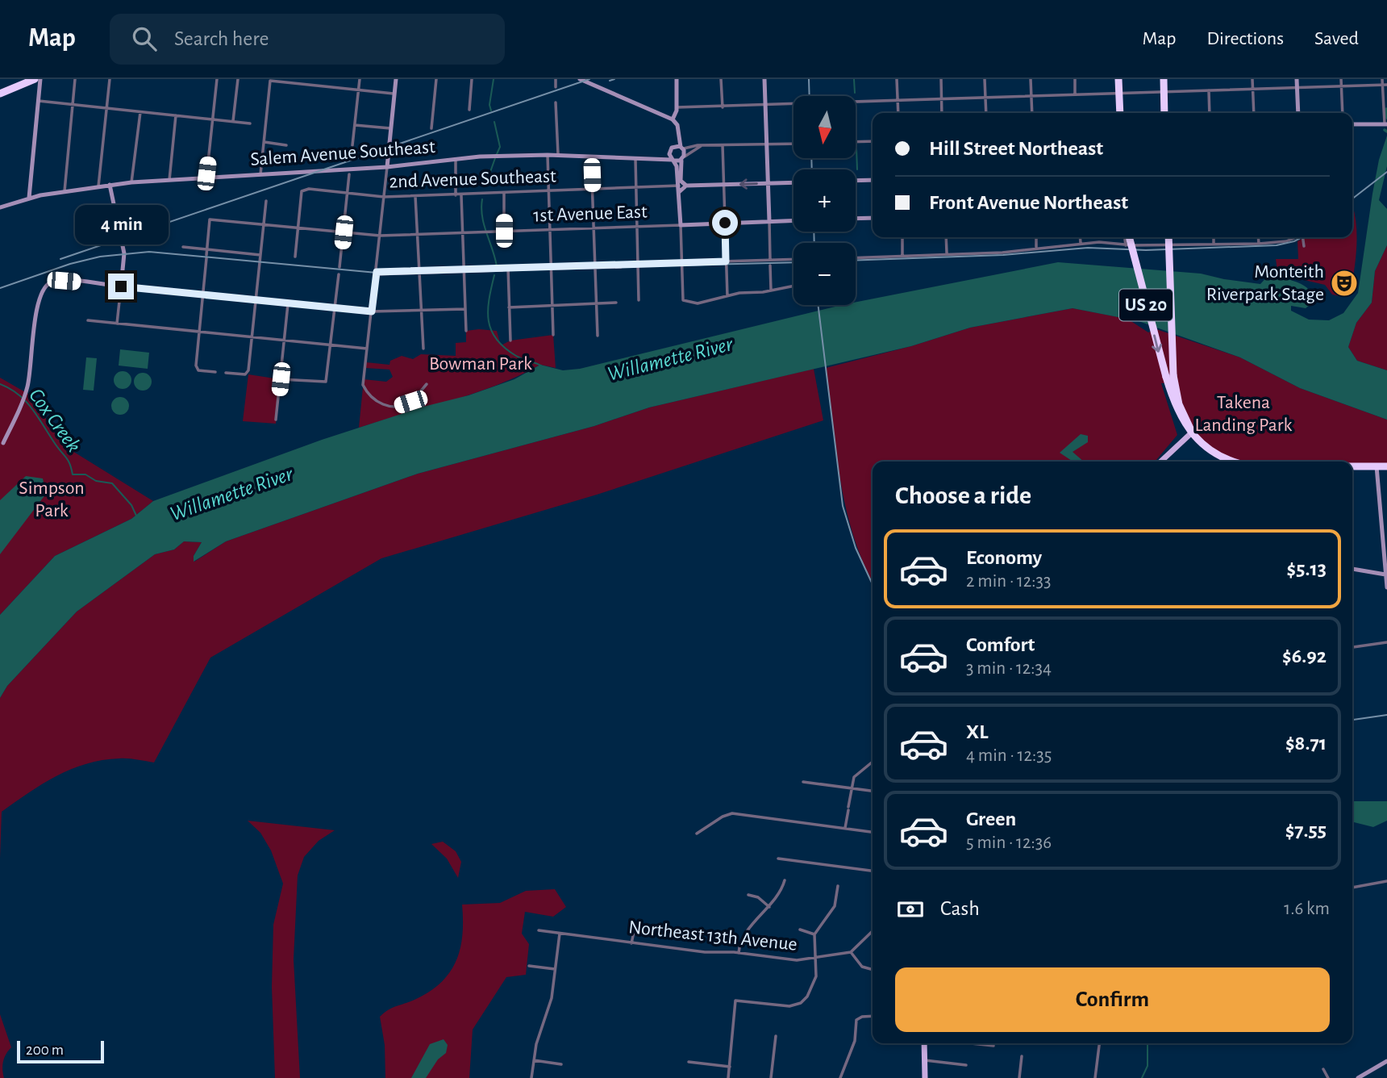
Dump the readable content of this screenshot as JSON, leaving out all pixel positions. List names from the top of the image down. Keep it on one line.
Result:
{"streets":{"highway":["US 20"],"main road":["Salem Avenue Southeast","1st Avenue East"],"street":["2nd Avenue Southeast","Northeast 13th Avenue"]},"crossings":[["2nd Avenue Southeast","1st Avenue East"]],"water":["Willamette River","Cox Creek"],"parks":["Bowman Park","Takena Landing Park","Simpson Park"],"places":{"theatre":["Monteith Riverpark Stage"]},"scale_bar":"200 m","north":"bottom","page":{"header":"Map","search":"Search here","nav":["Map","Directions","Saved"],"map_buttons":["+","−"],"banner":["Hill Street Northeast","Front Avenue Northeast"],"bubble":"4 min","heading":"Choose a ride","list":[{"name":"Economy","note":"2 min · 12:33","value":"$5.13"},{"name":"Comfort","note":"3 min · 12:34","value":"$6.92"},{"name":"XL","note":"4 min · 12:35","value":"$8.71"},{"name":"Green","note":"5 min · 12:36","value":"$7.55"}],"pay":["Cash","1.6 km"],"buttons":"Confirm","scale":"200 m"}}
